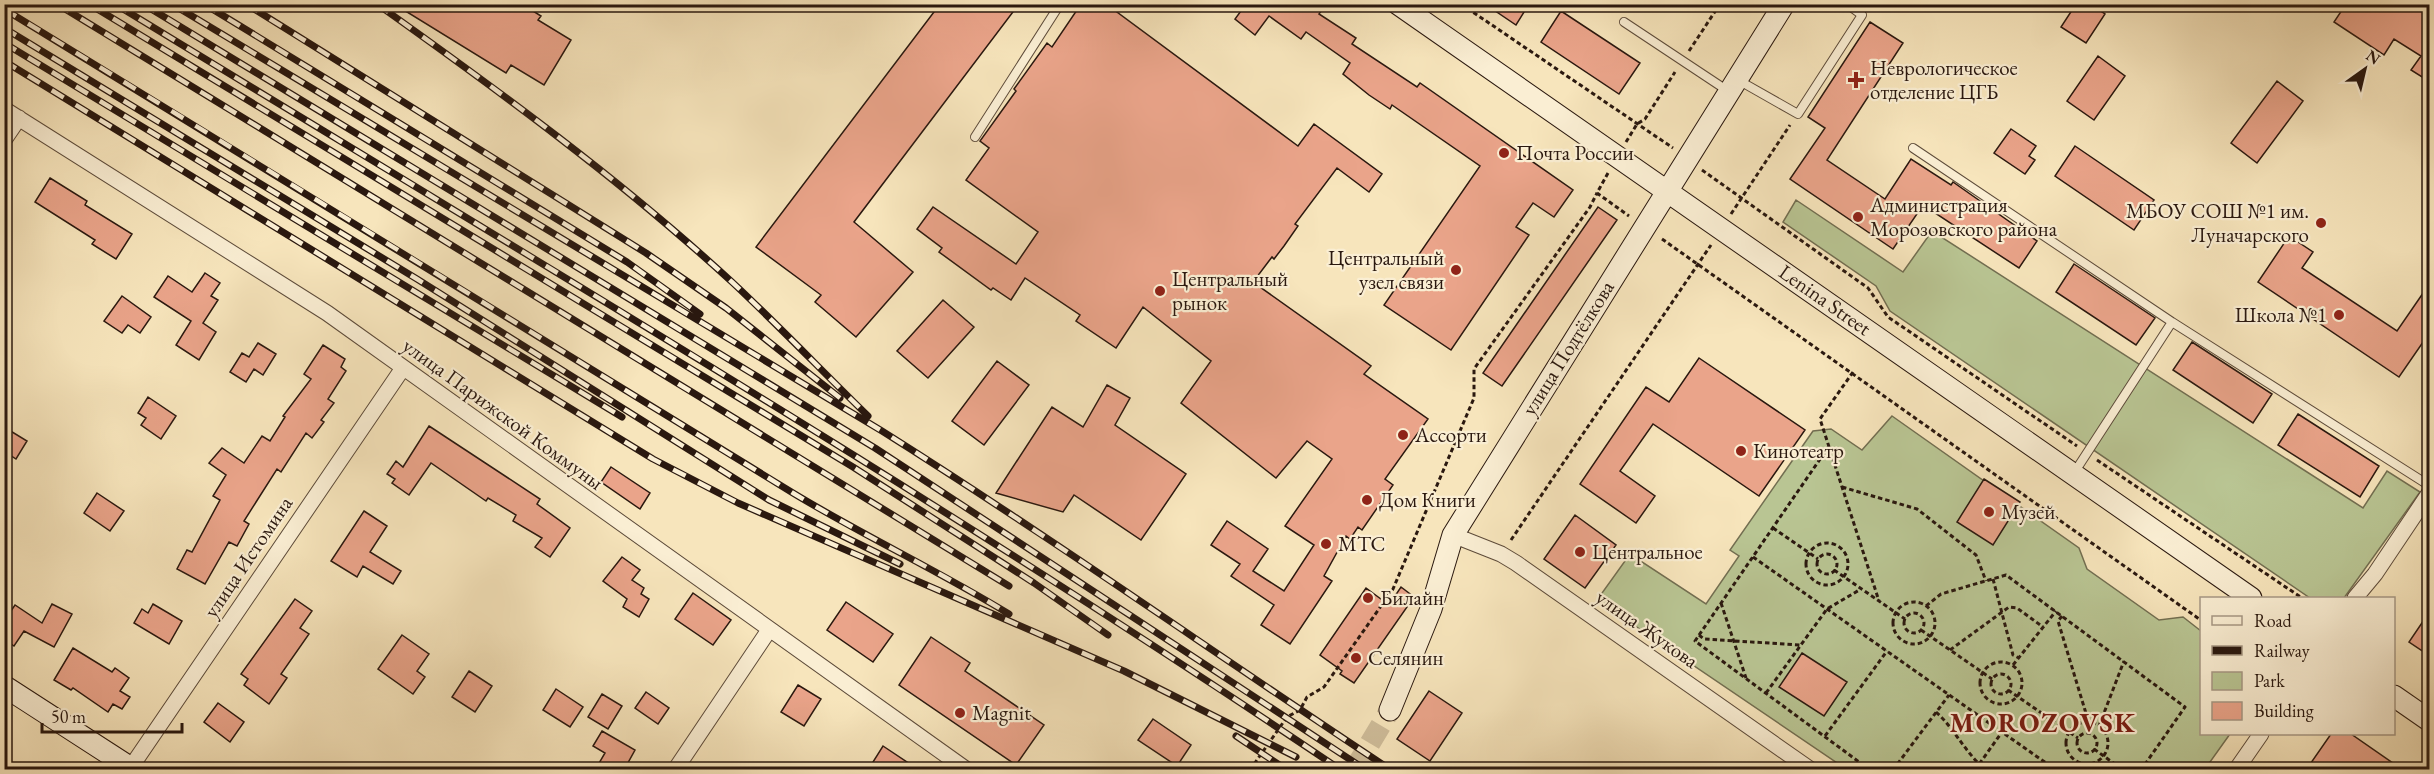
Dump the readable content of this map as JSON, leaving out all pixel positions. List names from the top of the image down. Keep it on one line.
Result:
{"streets":{"main road":["Lenina Street","улица Подтёлкова"],"street":["улица Парижской Коммуны","улица Истомина","улица Жукова"]},"crossings":[["Lenina Street","улица Подтёлкова"],["улица Подтёлкова","улица Жукова"],["улица Парижской Коммуны","улица Истомина"]],"districts":["MOROZOVSK"],"places":{"health":["Неврологическое отделение ЦГБ"],"other":["Почта России","Администрация Морозовского района","МБОУ СОШ №1 им. Луначарского","Центральный узел связи","Центральный рынок","Школа №1","Ассорти","Кинотеатр","Дом Книги","Музей","МТС","Центральное","Билайн","Селянин","Magnit"]},"legend":["Road","Railway","Park","Building"],"scale_bar":"50 m","north":"top right"}
